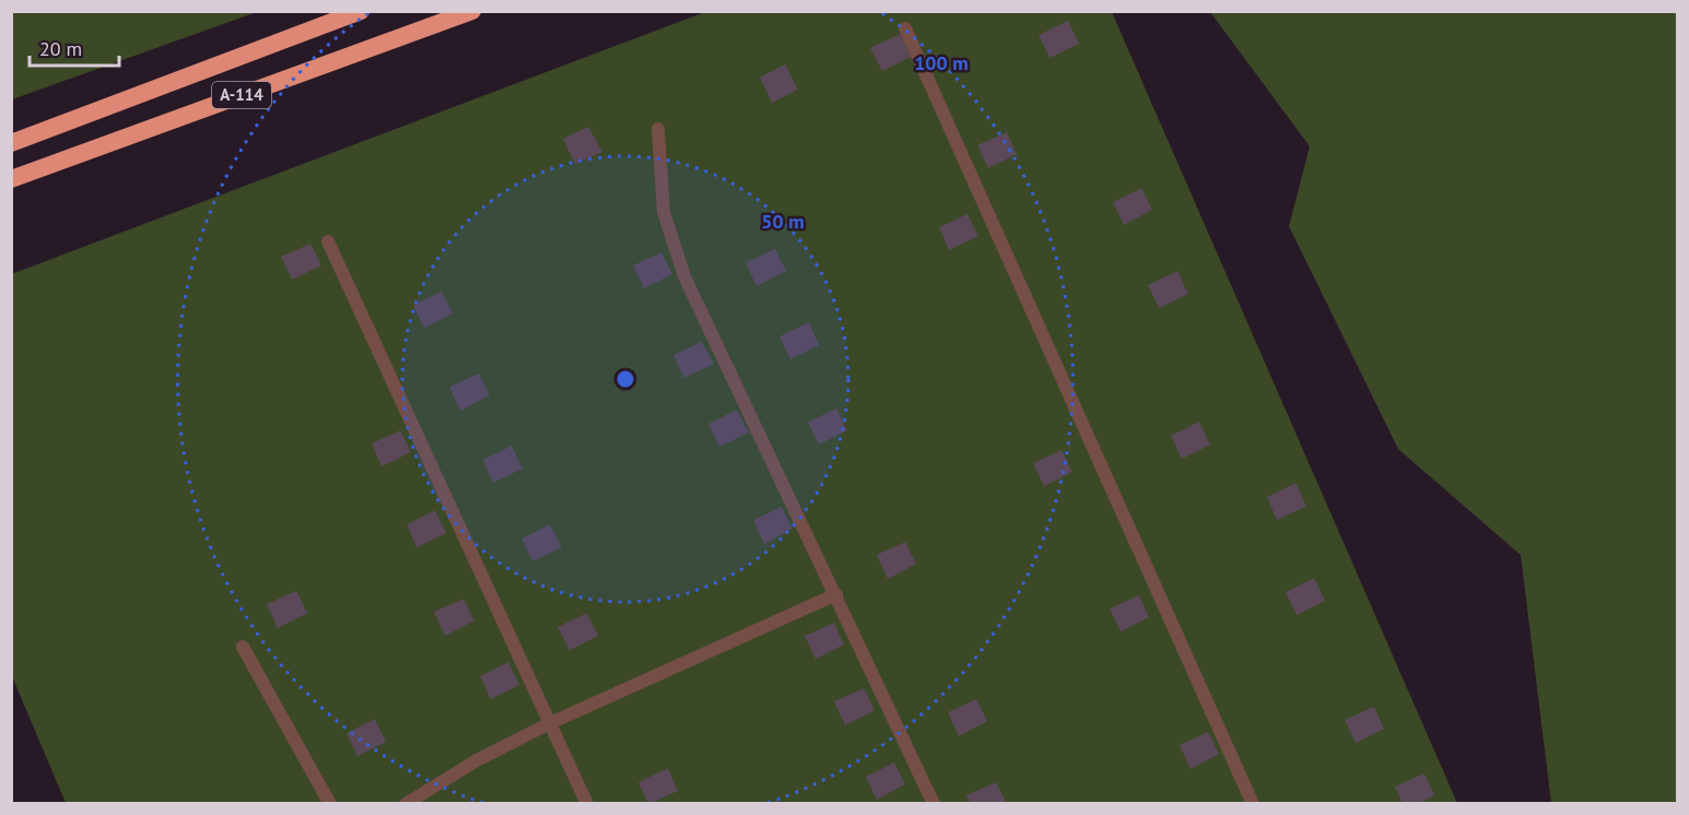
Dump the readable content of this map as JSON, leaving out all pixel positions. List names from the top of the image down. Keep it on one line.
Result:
{"streets":{"highway":["А-114"]},"scale_bar":"20 m","rings":["100 m","50 m"]}
